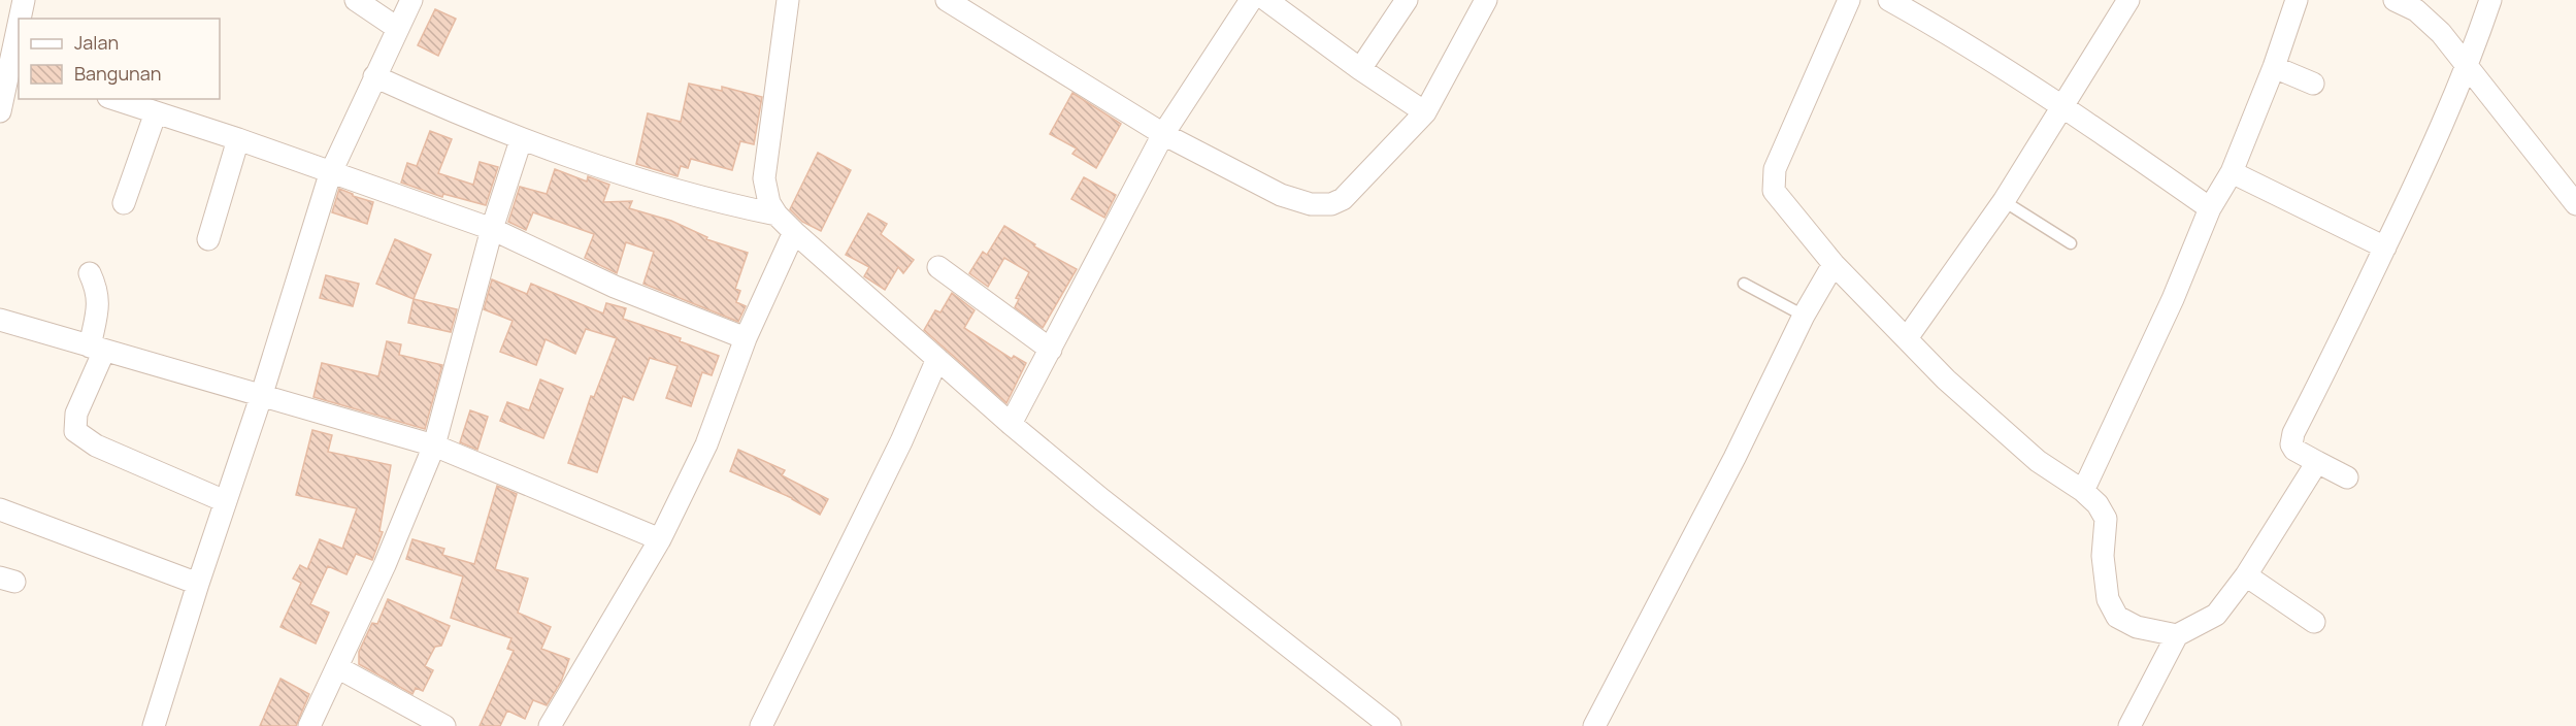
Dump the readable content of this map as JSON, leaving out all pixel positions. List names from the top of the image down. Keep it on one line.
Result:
{"legend":["Jalan","Bangunan"]}
